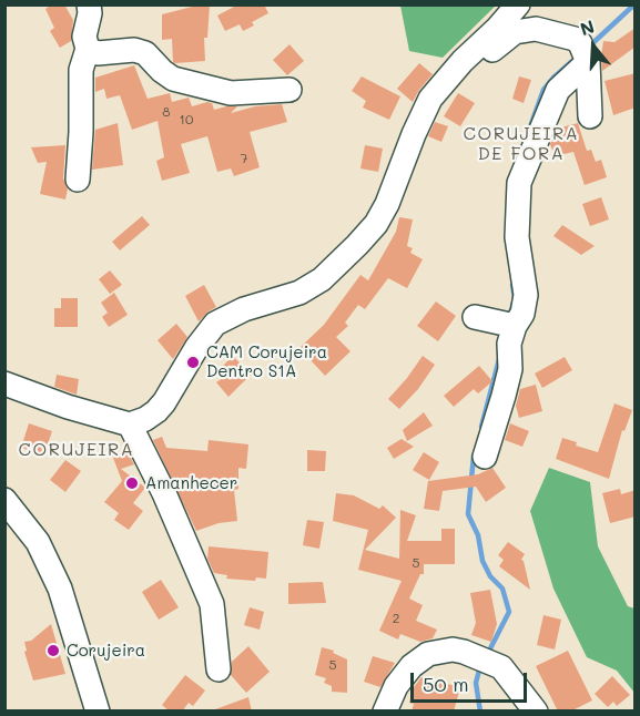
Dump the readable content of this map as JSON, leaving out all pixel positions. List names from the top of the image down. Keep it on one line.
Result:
{"districts":["CORUJEIRA DE FORA","CORUJEIRA"],"places":["CAM Corujeira Dentro S1A","Amanhecer","Corujeira"],"house_numbers":["8","10","7","5","2","5"],"scale_bar":"50 m","north":"top"}
